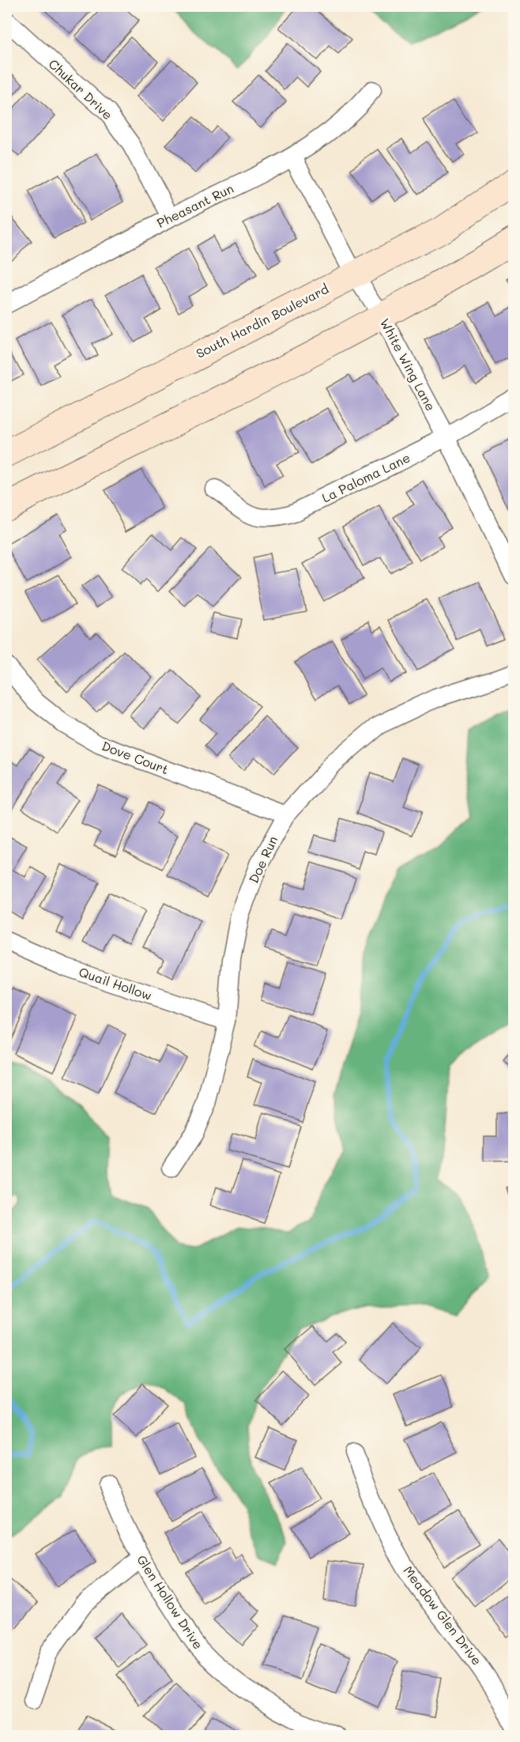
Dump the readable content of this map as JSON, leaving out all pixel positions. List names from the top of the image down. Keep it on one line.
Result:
{"streets":{"main road":["South Hardin Boulevard"],"street":["Chukar Drive","Pheasant Run","White Wing Lane","La Paloma Lane","Dove Court","Doe Run","Quail Hollow","Glen Hollow Drive","Meadow Glen Drive"]},"crossings":[["Chukar Drive","Pheasant Run"],["Pheasant Run","White Wing Lane"],["South Hardin Boulevard","White Wing Lane"],["White Wing Lane","La Paloma Lane"],["Dove Court","Doe Run"],["Doe Run","Quail Hollow"]]}
